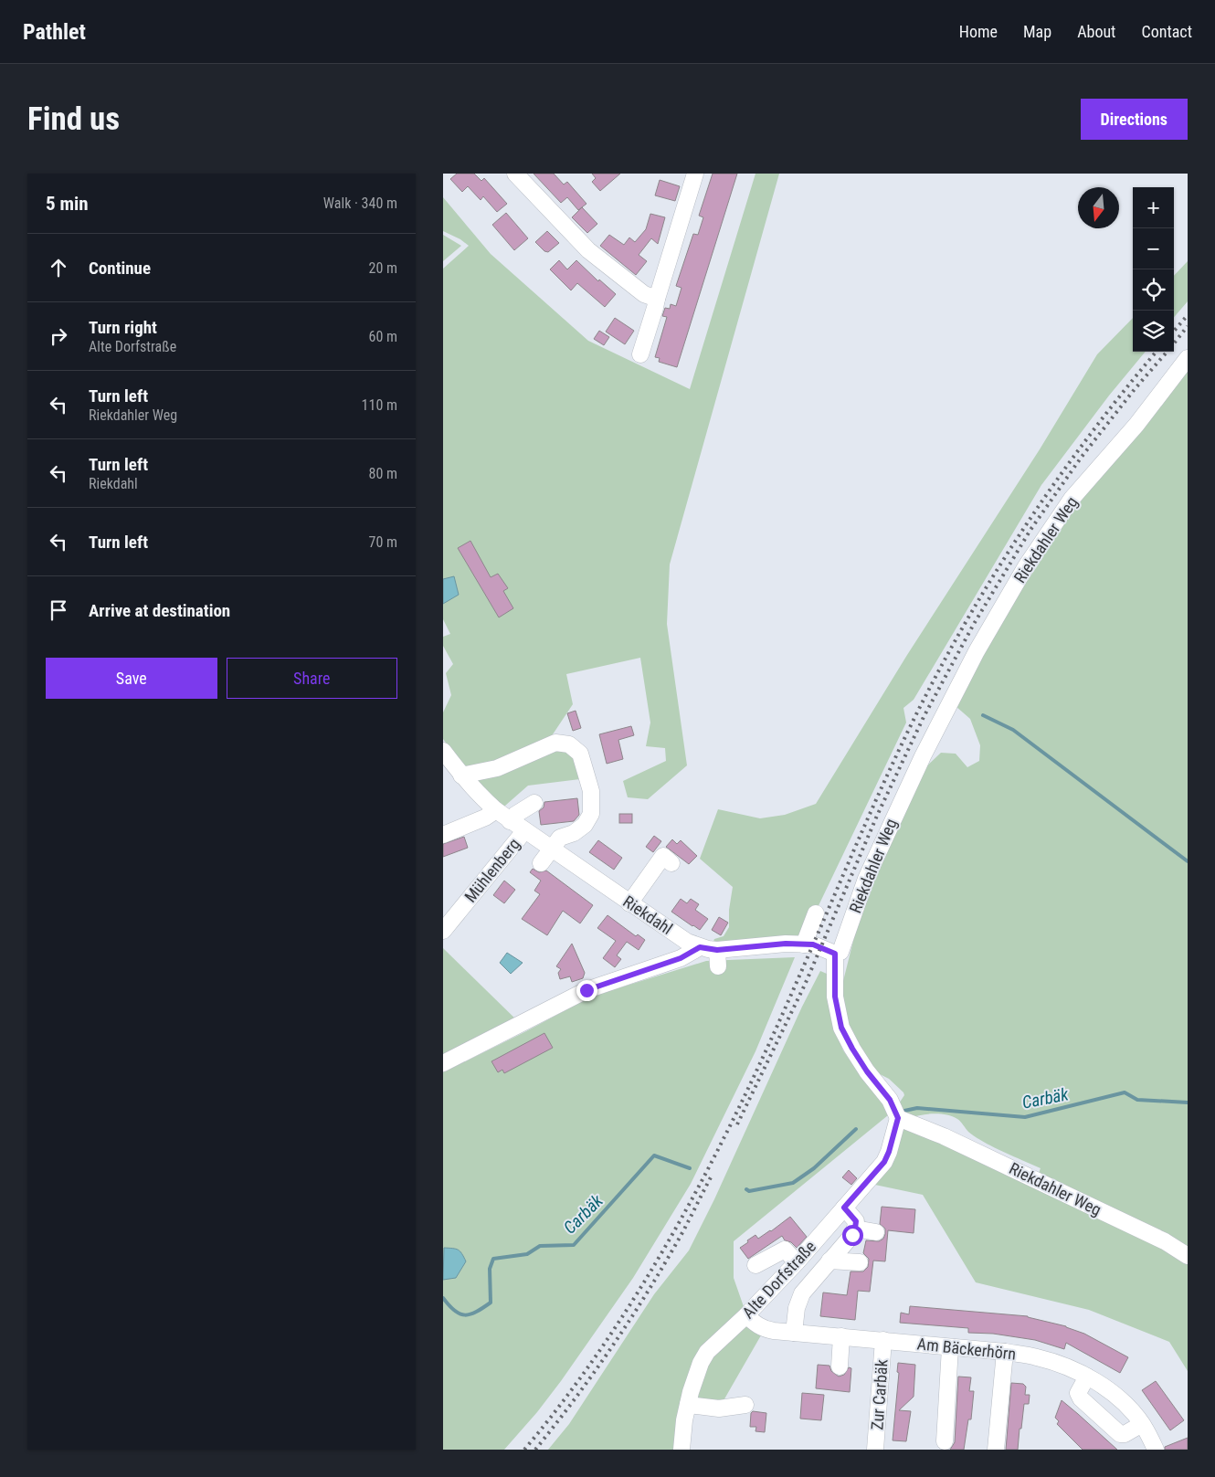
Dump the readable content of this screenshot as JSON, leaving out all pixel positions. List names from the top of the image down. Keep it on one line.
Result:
{"streets":{"street":["Riekdahler Weg","Mühlenberg","Riekdahl","Alte Dorfstraße","Am Bäckerhörn","Zur Carbäk"]},"crossings":[["Riekdahler Weg","Riekdahl"],["Riekdahler Weg","Alte Dorfstraße"],["Mühlenberg","Riekdahl"],["Alte Dorfstraße","Am Bäckerhörn"],["Am Bäckerhörn","Zur Carbäk"]],"water":["Carbäk"],"north":"bottom","page":{"header":"Pathlet","nav":["Home","Map","About","Contact"],"buttons":["Directions",["Save","Share"]],"title":"Find us","heading":["5 min","Walk · 340 m"],"map_buttons":["+","−"],"list":[["Continue","20 m"],["Turn right","Alte Dorfstraße","60 m"],["Turn left","Riekdahler Weg","110 m"],["Turn left","Riekdahl","80 m"],["Turn left","70 m"],"Arrive at destination"]}}
